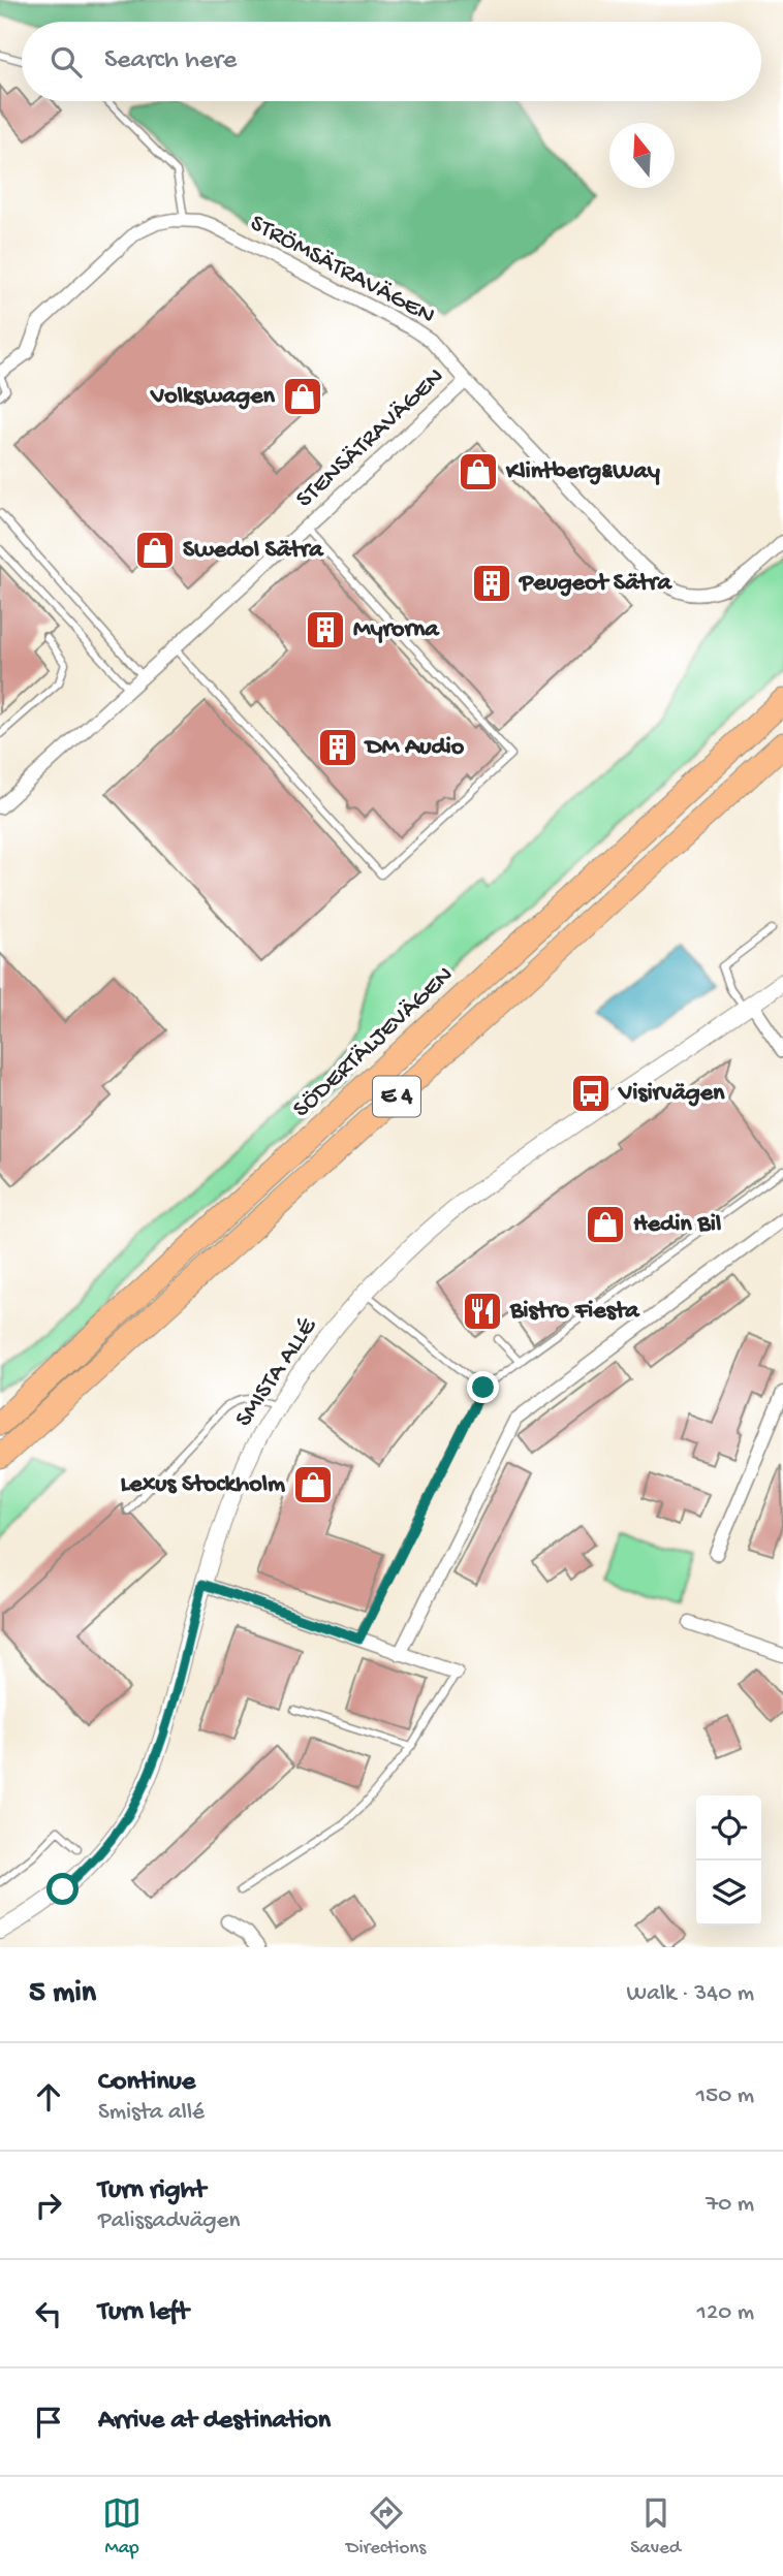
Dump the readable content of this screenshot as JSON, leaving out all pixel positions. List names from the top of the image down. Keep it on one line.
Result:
{"streets":{"highway":["SÖDERTÄLJEVÄGEN","E 4"],"street":["STRÖMSÄTRAVÄGEN","STENSÄTRAVÄGEN","SMISTA ALLÉ"]},"crossings":[["STRÖMSÄTRAVÄGEN","STENSÄTRAVÄGEN"]],"places":{"shop":["Volkswagen","Klintberg&Way","Swedol Sätra","Hedin Bil","Lexus Stockholm"],"building":["Peugeot Sätra","Myrorna","DM Audio"],"bus stop":["Visirvägen"],"restaurant":["Bistro Fiesta"]},"north":"top","page":{"search":"Search here","heading":["5 min","Walk · 340 m"],"list":[["Continue","Smista allé","150 m"],["Turn right","Palissadvägen","70 m"],["Turn left","120 m"],"Arrive at destination"],"nav":["Map","Directions","Saved"]}}
